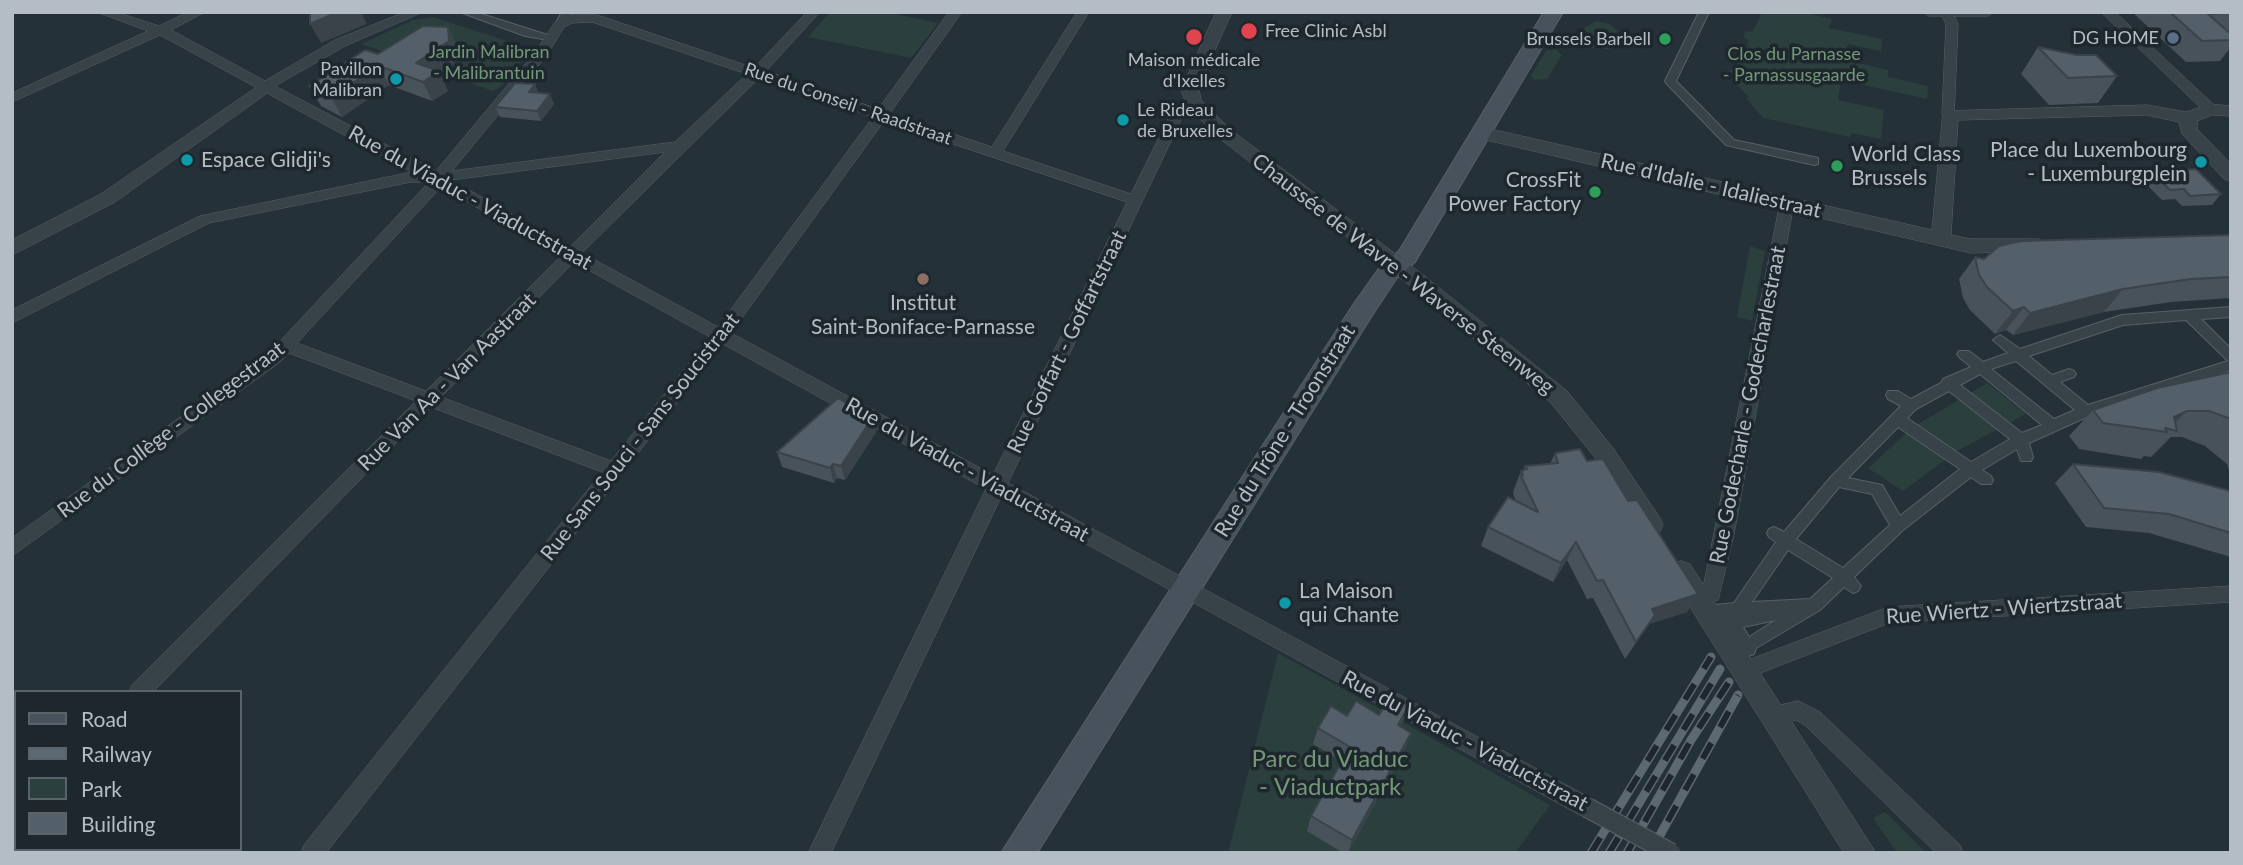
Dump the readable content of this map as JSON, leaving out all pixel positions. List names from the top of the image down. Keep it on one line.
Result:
{"streets":{"main road":["Rue du Trône - Troonstraat"],"street":["Rue du Conseil - Raadstraat","Rue d'Idalie - Idaliestraat","Rue du Viaduc - Viaductstraat","Chaussée de Wavre - Waverse Steenweg","Rue Goffart - Goffartstraat","Rue Van Aa - Van Aastraat","Rue Godecharle - Godecharlestraat","Rue du Collège - Collegestraat","Rue Sans Souci - Sans Soucistraat","Rue Wiertz - Wiertzstraat"]},"crossings":[["Rue du Conseil - Raadstraat","Rue Goffart - Goffartstraat"],["Rue du Conseil - Raadstraat","Rue Van Aa - Van Aastraat"],["Rue du Conseil - Raadstraat","Rue du Collège - Collegestraat"],["Rue du Conseil - Raadstraat","Rue Sans Souci - Sans Soucistraat"],["Rue d'Idalie - Idaliestraat","Rue Godecharle - Godecharlestraat"],["Rue d'Idalie - Idaliestraat","Rue du Trône - Troonstraat"],["Rue du Viaduc - Viaductstraat","Rue Goffart - Goffartstraat"],["Rue du Viaduc - Viaductstraat","Rue Van Aa - Van Aastraat"],["Rue du Viaduc - Viaductstraat","Rue du Collège - Collegestraat"],["Rue du Viaduc - Viaductstraat","Rue du Trône - Troonstraat"],["Rue du Viaduc - Viaductstraat","Rue Sans Souci - Sans Soucistraat"],["Chaussée de Wavre - Waverse Steenweg","Rue Goffart - Goffartstraat"],["Chaussée de Wavre - Waverse Steenweg","Rue Godecharle - Godecharlestraat"],["Chaussée de Wavre - Waverse Steenweg","Rue du Trône - Troonstraat"],["Chaussée de Wavre - Waverse Steenweg","Rue Wiertz - Wiertzstraat"]],"parks":["Jardin Malibran - Malibrantuin","Clos du Parnasse - Parnassusgaarde","Parc du Viaduc - Viaductpark"],"places":["Free Clinic Asbl","Maison médicale d'Ixelles","DG HOME","Brussels Barbell","Pavillon Malibran","Le Rideau de Bruxelles","Espace Glidji's","Place du Luxembourg - Luxemburgplein","World Class Brussels","CrossFit Power Factory","Institut Saint-Boniface-Parnasse","La Maison qui Chante"],"legend":["Road","Railway","Park","Building"]}
